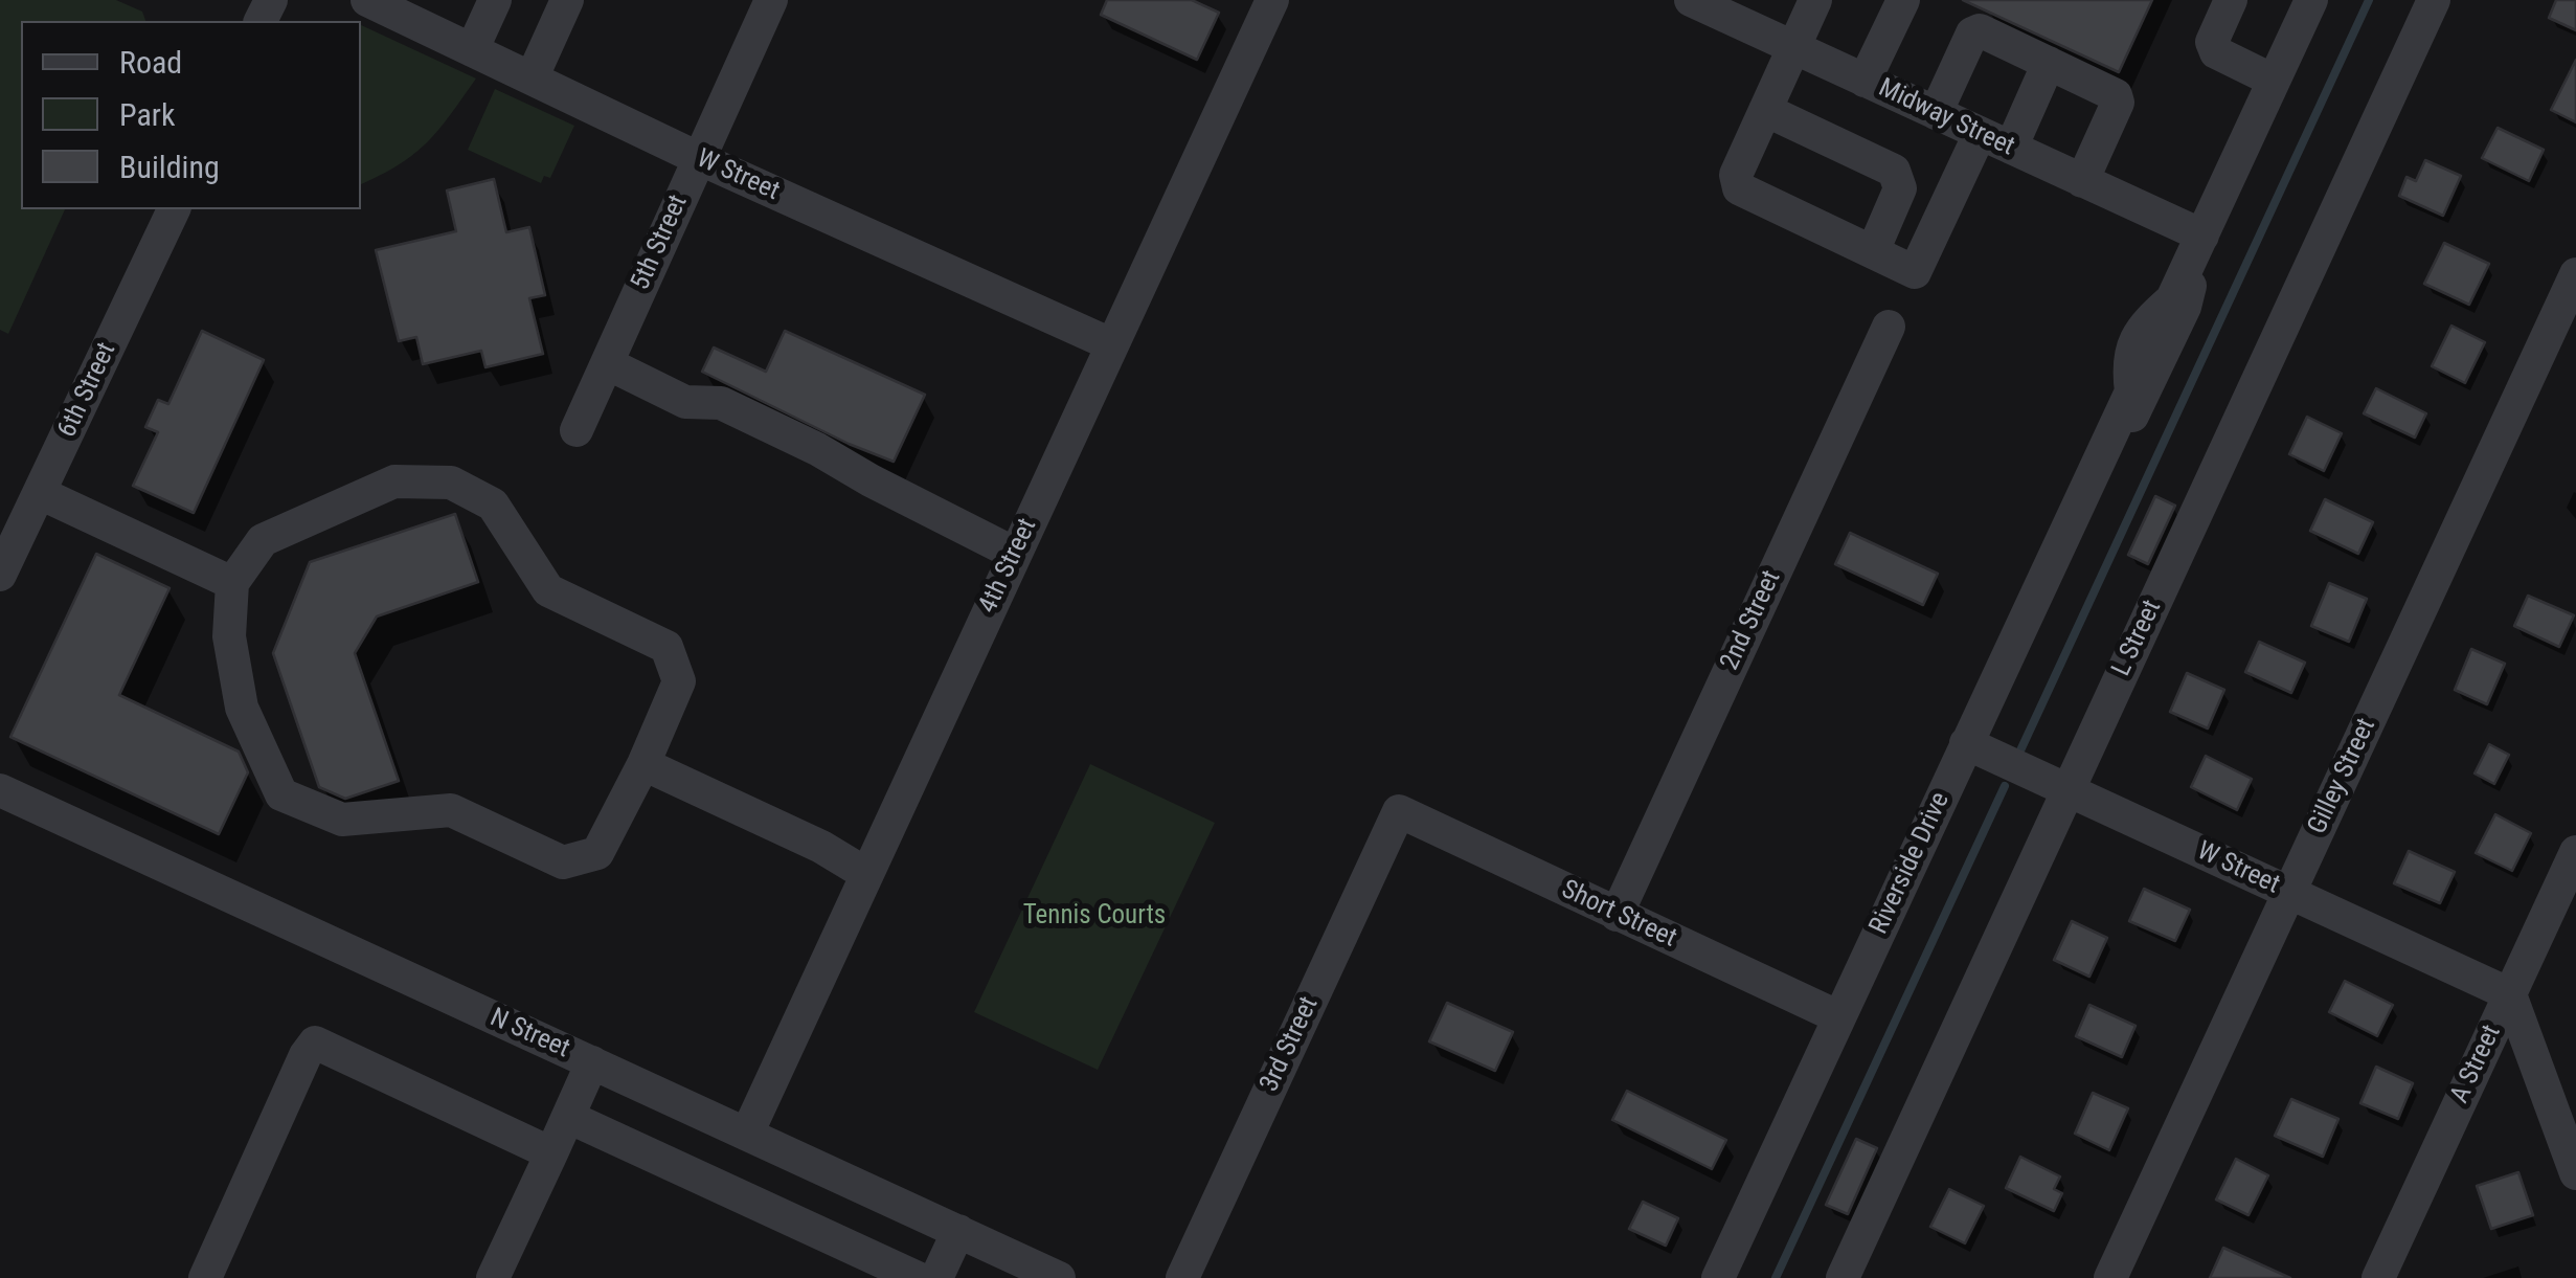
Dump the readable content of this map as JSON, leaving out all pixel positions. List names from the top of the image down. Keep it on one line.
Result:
{"streets":{"street":["Midway Street","W Street","5th Street","6th Street","4th Street","2nd Street","L Street","Gilley Street","Riverside Drive","Short Street","N Street","3rd Street","A Street"]},"crossings":[["Midway Street","Riverside Drive"],["W Street","5th Street"],["W Street","4th Street"],["W Street","L Street"],["W Street","Gilley Street"],["W Street","Riverside Drive"],["W Street","A Street"],["4th Street","N Street"],["2nd Street","Short Street"],["Riverside Drive","Short Street"],["Short Street","3rd Street"]],"parks":["Tennis Courts"],"legend":["Road","Park","Building"]}
